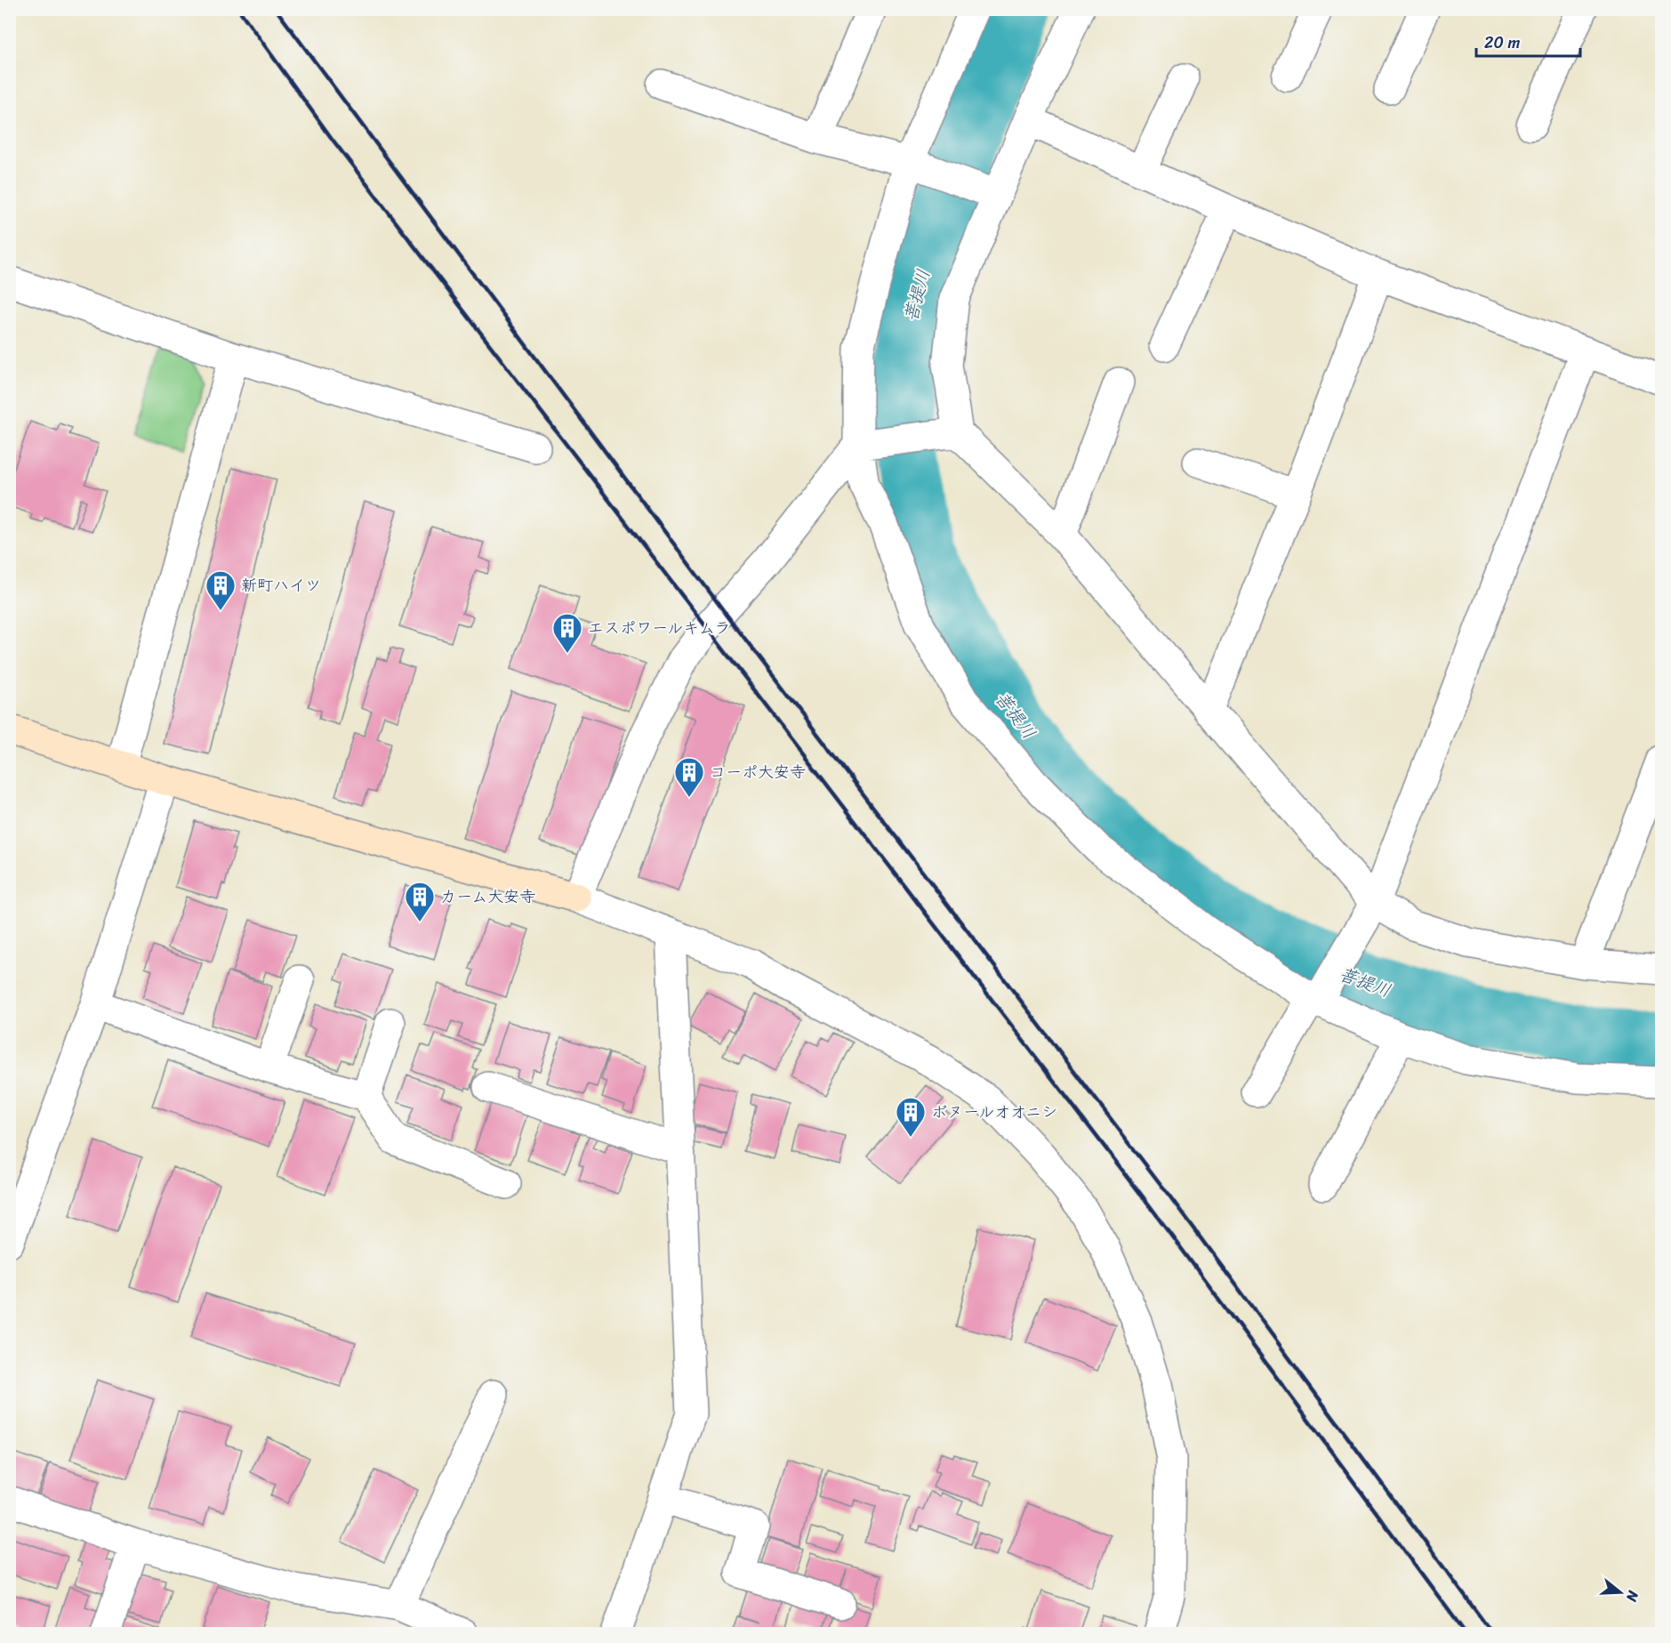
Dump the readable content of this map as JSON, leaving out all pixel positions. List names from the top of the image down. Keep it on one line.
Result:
{"water":["菩提川"],"places":{"building":["新町ハイツ","エスポワールキムラ","コーポ大安寺","カーム大安寺","ボヌールオオニシ"]},"scale_bar":"20 m","north":"right"}
